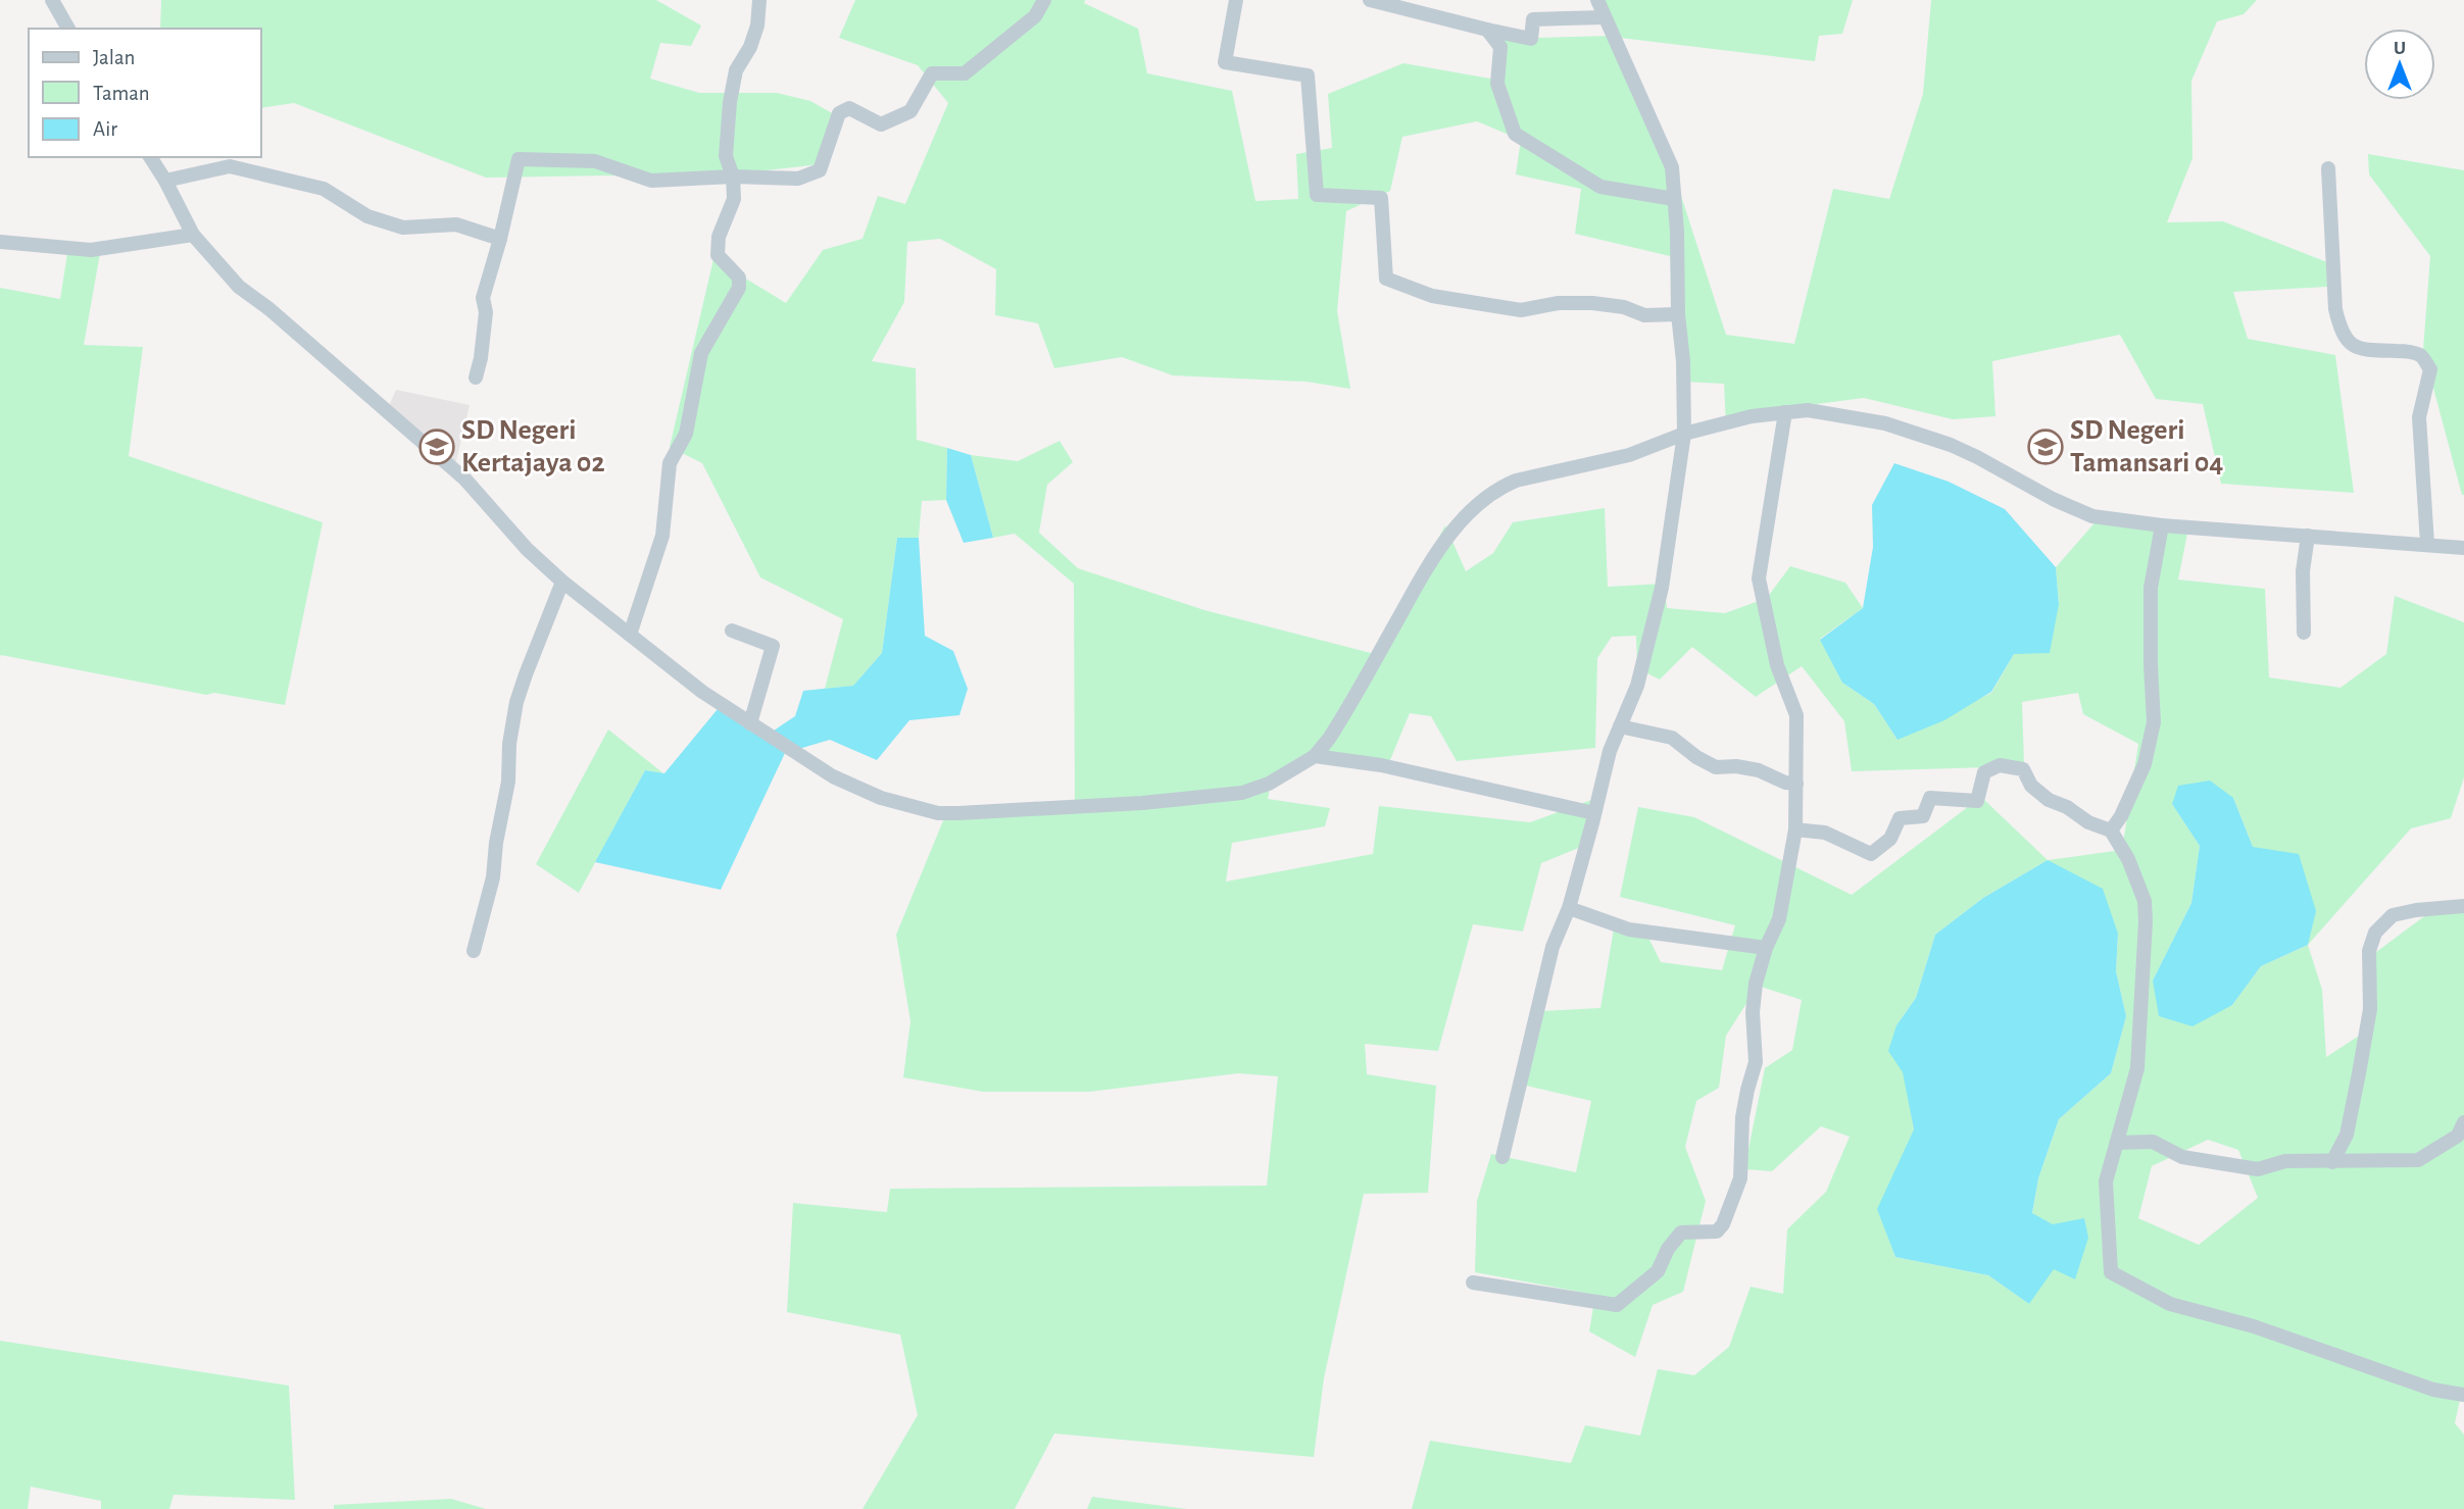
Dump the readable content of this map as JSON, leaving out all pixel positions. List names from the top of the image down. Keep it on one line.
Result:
{"places":{"school or university":["SD Negeri Kertajaya 02","SD Negeri Tamansari 04"]},"legend":["Jalan","Taman","Air"],"north":"top"}
